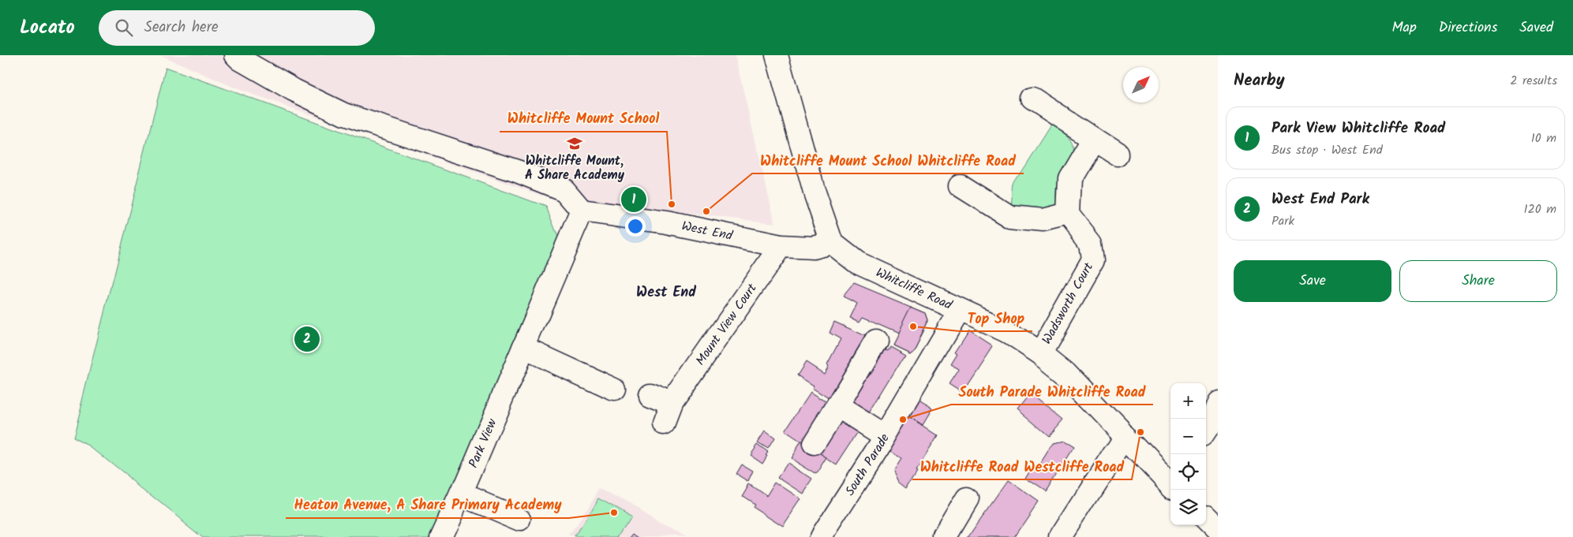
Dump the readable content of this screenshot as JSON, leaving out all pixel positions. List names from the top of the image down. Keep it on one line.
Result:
{"streets":{"street":["West End","Whitcliffe Road","Wadsworth Court","Mount View Court","Park View","South Parade"]},"crossings":[["West End","Whitcliffe Road"],["West End","Mount View Court"],["West End","Park View"],["Whitcliffe Road","Wadsworth Court"],["Whitcliffe Road","South Parade"]],"districts":["West End"],"places":{"school or university":["Whitcliffe Mount, A Share Academy"],"other":["Whitcliffe Mount School","Whitcliffe Mount School Whitcliffe Road","Top Shop","South Parade Whitcliffe Road","Whitcliffe Road Westcliffe Road","Heaton Avenue, A Share Primary Academy"]},"north":"top right","page":{"header":"Locato","search":"Search here","nav":["Map","Directions","Saved"],"heading":["Nearby","2 results"],"list":[{"mark":"1","name":"Park View Whitcliffe Road","note":"Bus stop · West End","value":"10 m"},{"mark":"2","name":"West End Park","note":"Park","value":"120 m"}],"pins":["1","2"],"buttons":["Save","Share"],"map_buttons":["+","−"]}}
